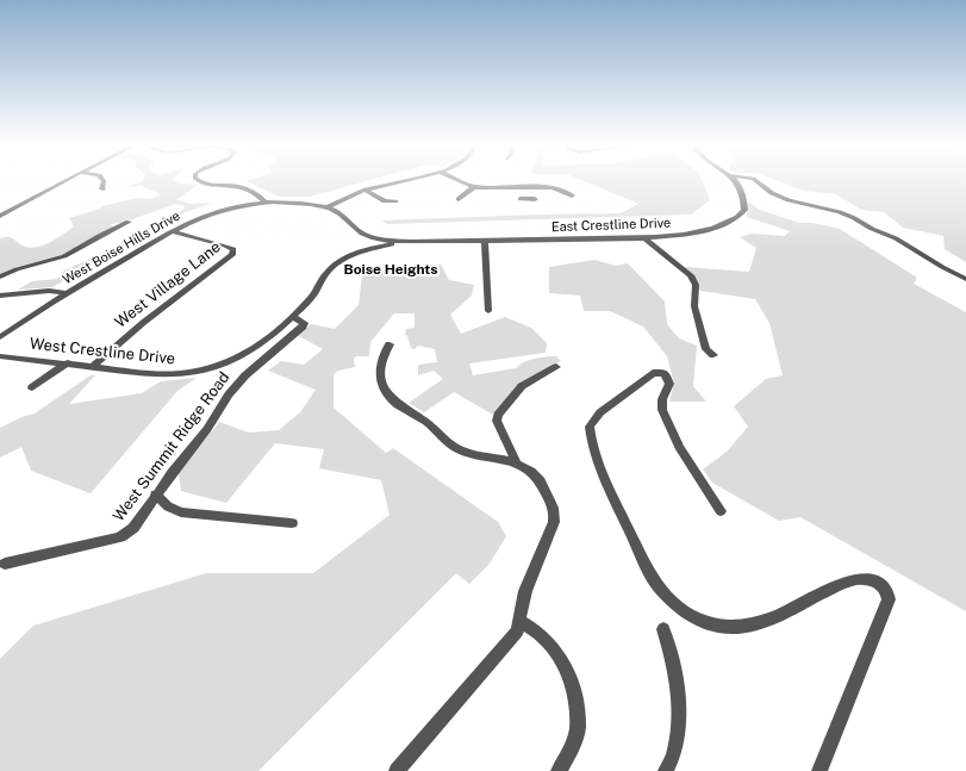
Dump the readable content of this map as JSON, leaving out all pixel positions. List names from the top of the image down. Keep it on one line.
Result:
{"streets":{"street":["East Crestline Drive","West Boise Hills Drive","West Village Lane","West Crestline Drive","West Summit Ridge Road"]},"crossings":[["East Crestline Drive","West Boise Hills Drive"],["East Crestline Drive","West Crestline Drive"],["West Boise Hills Drive","West Village Lane"],["West Boise Hills Drive","West Crestline Drive"],["West Village Lane","West Crestline Drive"],["West Crestline Drive","West Summit Ridge Road"]],"districts":["Boise Heights"]}
